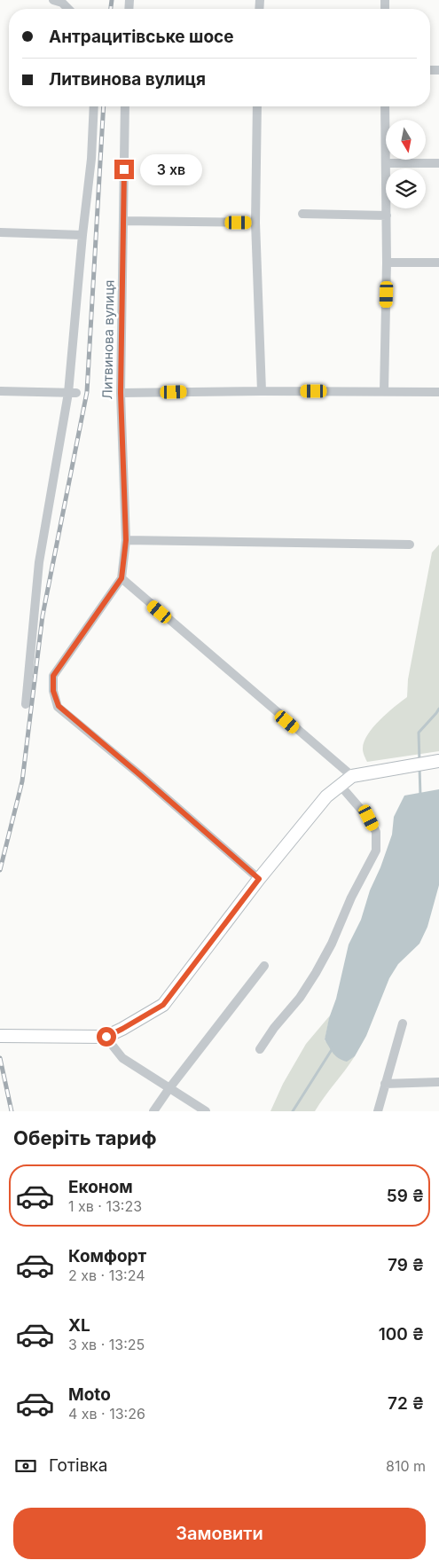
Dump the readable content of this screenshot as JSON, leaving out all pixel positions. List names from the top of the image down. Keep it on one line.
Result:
{"streets":{"street":["Литвинова вулиця"]},"north":"bottom","page":{"banner":["Антрацитівське шосе","Литвинова вулиця"],"bubble":"3 хв","heading":"Оберіть тариф","list":[{"name":"Економ","note":"1 хв · 13:23","value":"59 ₴"},{"name":"Комфорт","note":"2 хв · 13:24","value":"79 ₴"},{"name":"XL","note":"3 хв · 13:25","value":"100 ₴"},{"name":"Moto","note":"4 хв · 13:26","value":"72 ₴"}],"pay":["Готівка","810 m"],"buttons":"Замовити"}}
